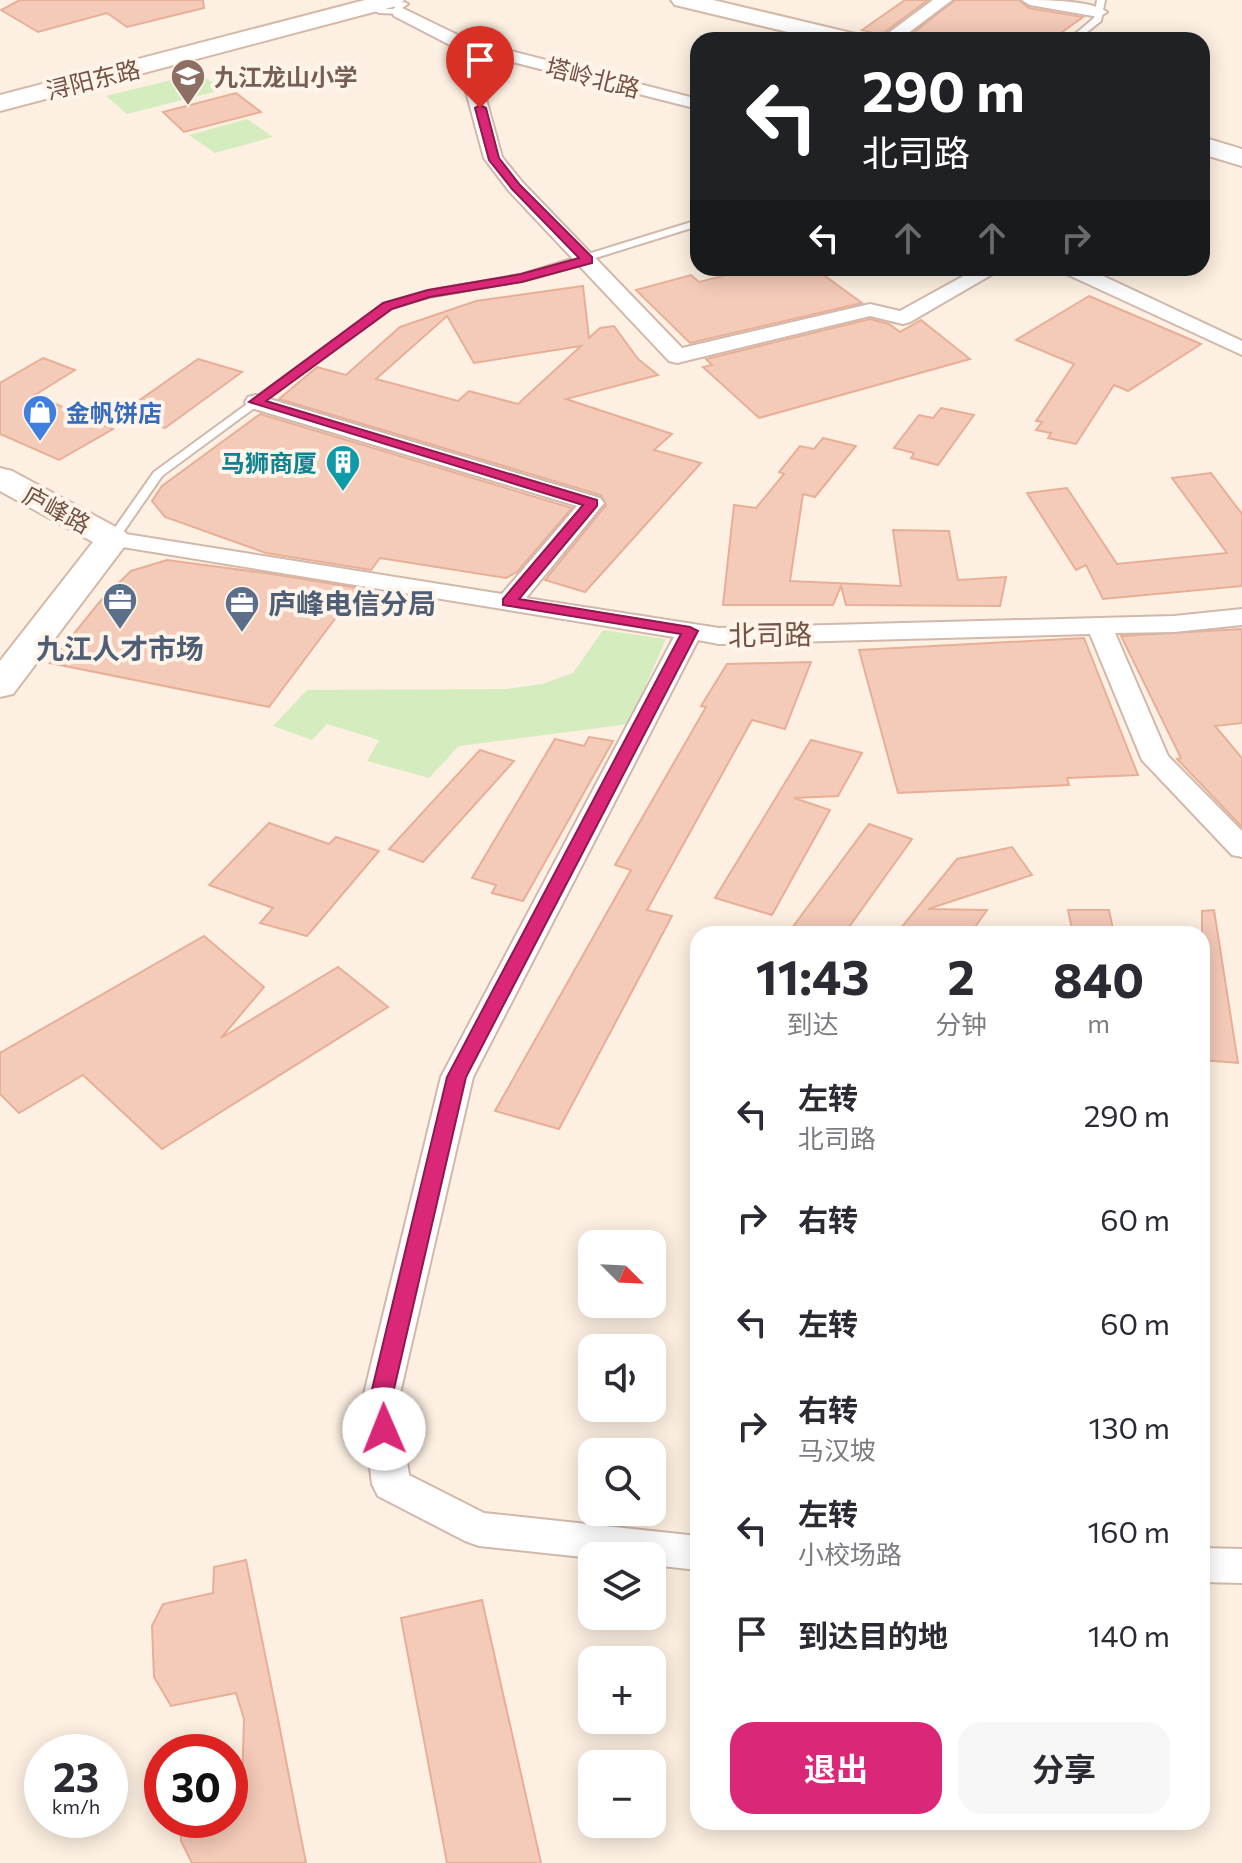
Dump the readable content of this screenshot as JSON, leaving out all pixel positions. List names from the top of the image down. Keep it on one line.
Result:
{"streets":{"main road":["浔阳东路","庐峰路"],"street":["塔岭北路","北司路"]},"crossings":[["塔岭北路","浔阳东路"],["庐峰路","北司路"]],"places":{"school or university":["九江龙山小学"],"shop":["金帆饼店"],"building":["马狮商厦"],"office":["九江人才市场","庐峰电信分局"]},"north":"bottom right","page":{"turn":["290 m","北司路"],"eta":["11:43","到达","2","分钟","840","m"],"list":[{"name":"左转","note":"北司路","value":"290 m"},{"name":"右转","value":"60 m"},{"name":"左转","value":"60 m"},{"name":"右转","note":"马汉坡","value":"130 m"},{"name":"左转","note":"小校场路","value":"160 m"},{"name":"到达目的地","value":"140 m"}],"map_buttons":["+","−"],"buttons":["退出","分享"],"speed":"23 km/h","limit":"30"}}
